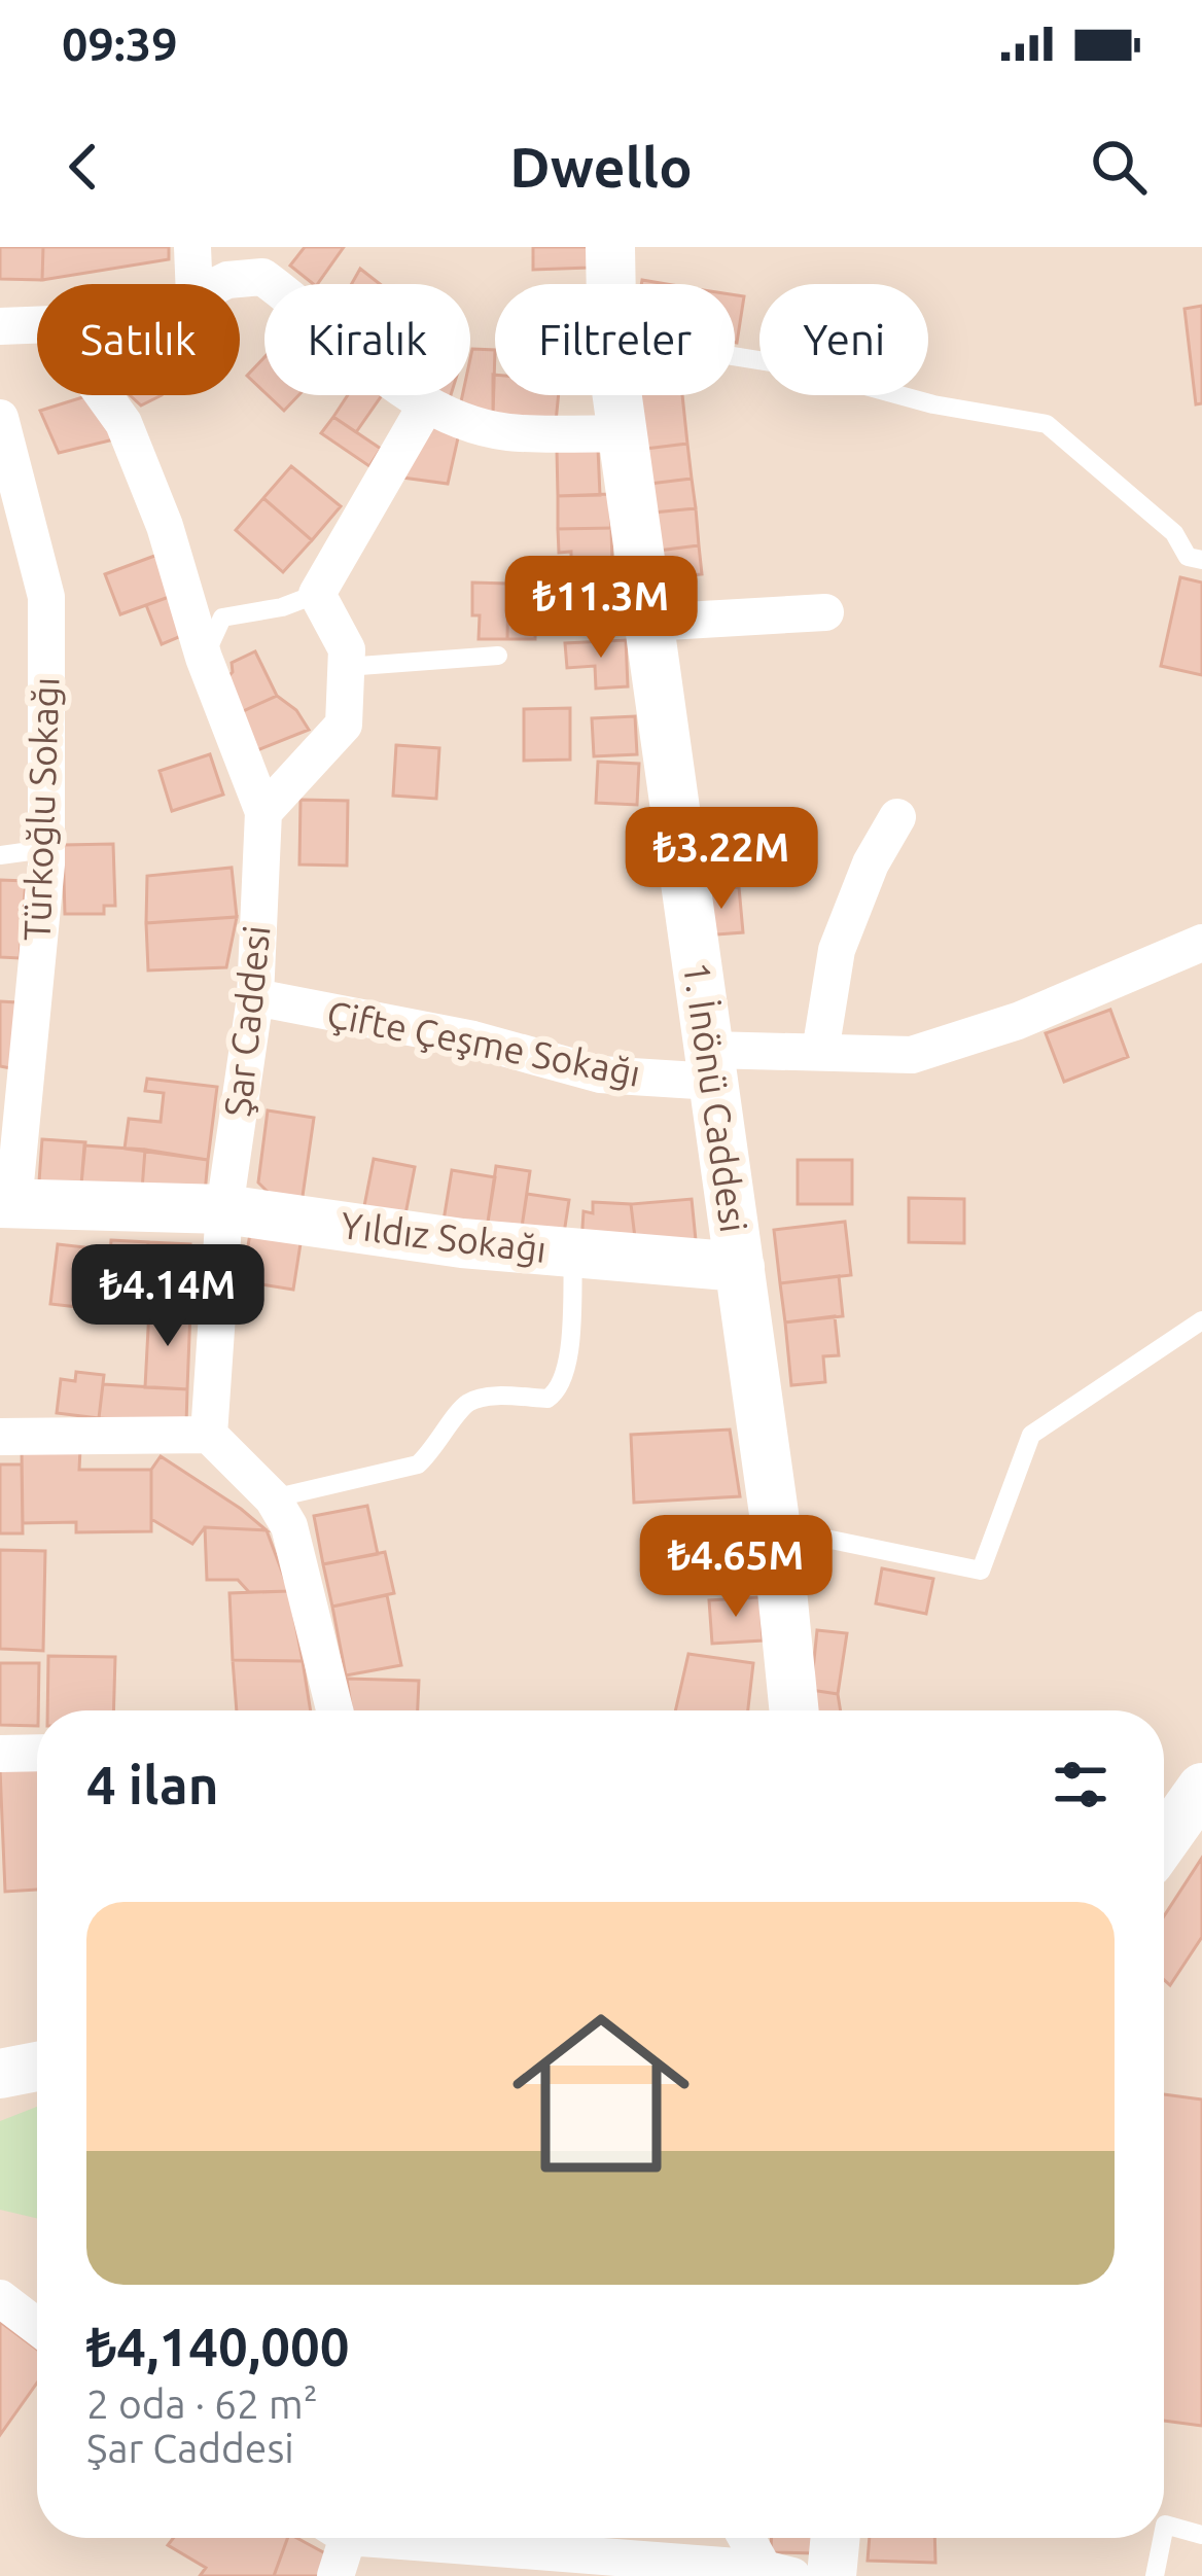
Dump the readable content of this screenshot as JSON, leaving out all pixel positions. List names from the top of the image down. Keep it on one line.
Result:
{"streets":{"street":["Türkoğlu Sokağı","Şar Caddesi","Çifte Çeşme Sokağı","1. İnönü Caddesi","Yıldız Sokağı"]},"crossings":[["Türkoğlu Sokağı","Yıldız Sokağı"],["Şar Caddesi","Çifte Çeşme Sokağı"],["Şar Caddesi","Yıldız Sokağı"],["Çifte Çeşme Sokağı","1. İnönü Caddesi"],["1. İnönü Caddesi","Yıldız Sokağı"]],"page":{"status":"09:39","header":"Dwello","chip":["Satılık","Kiralık","Filtreler","Yeni"],"price":["₺11.3M","₺3.22M","₺4.14M","₺4.65M"],"heading":"4 ilan","list":[{"name":"₺4,140,000","note":"2 oda · 62 m² · Şar Caddesi"}]}}
